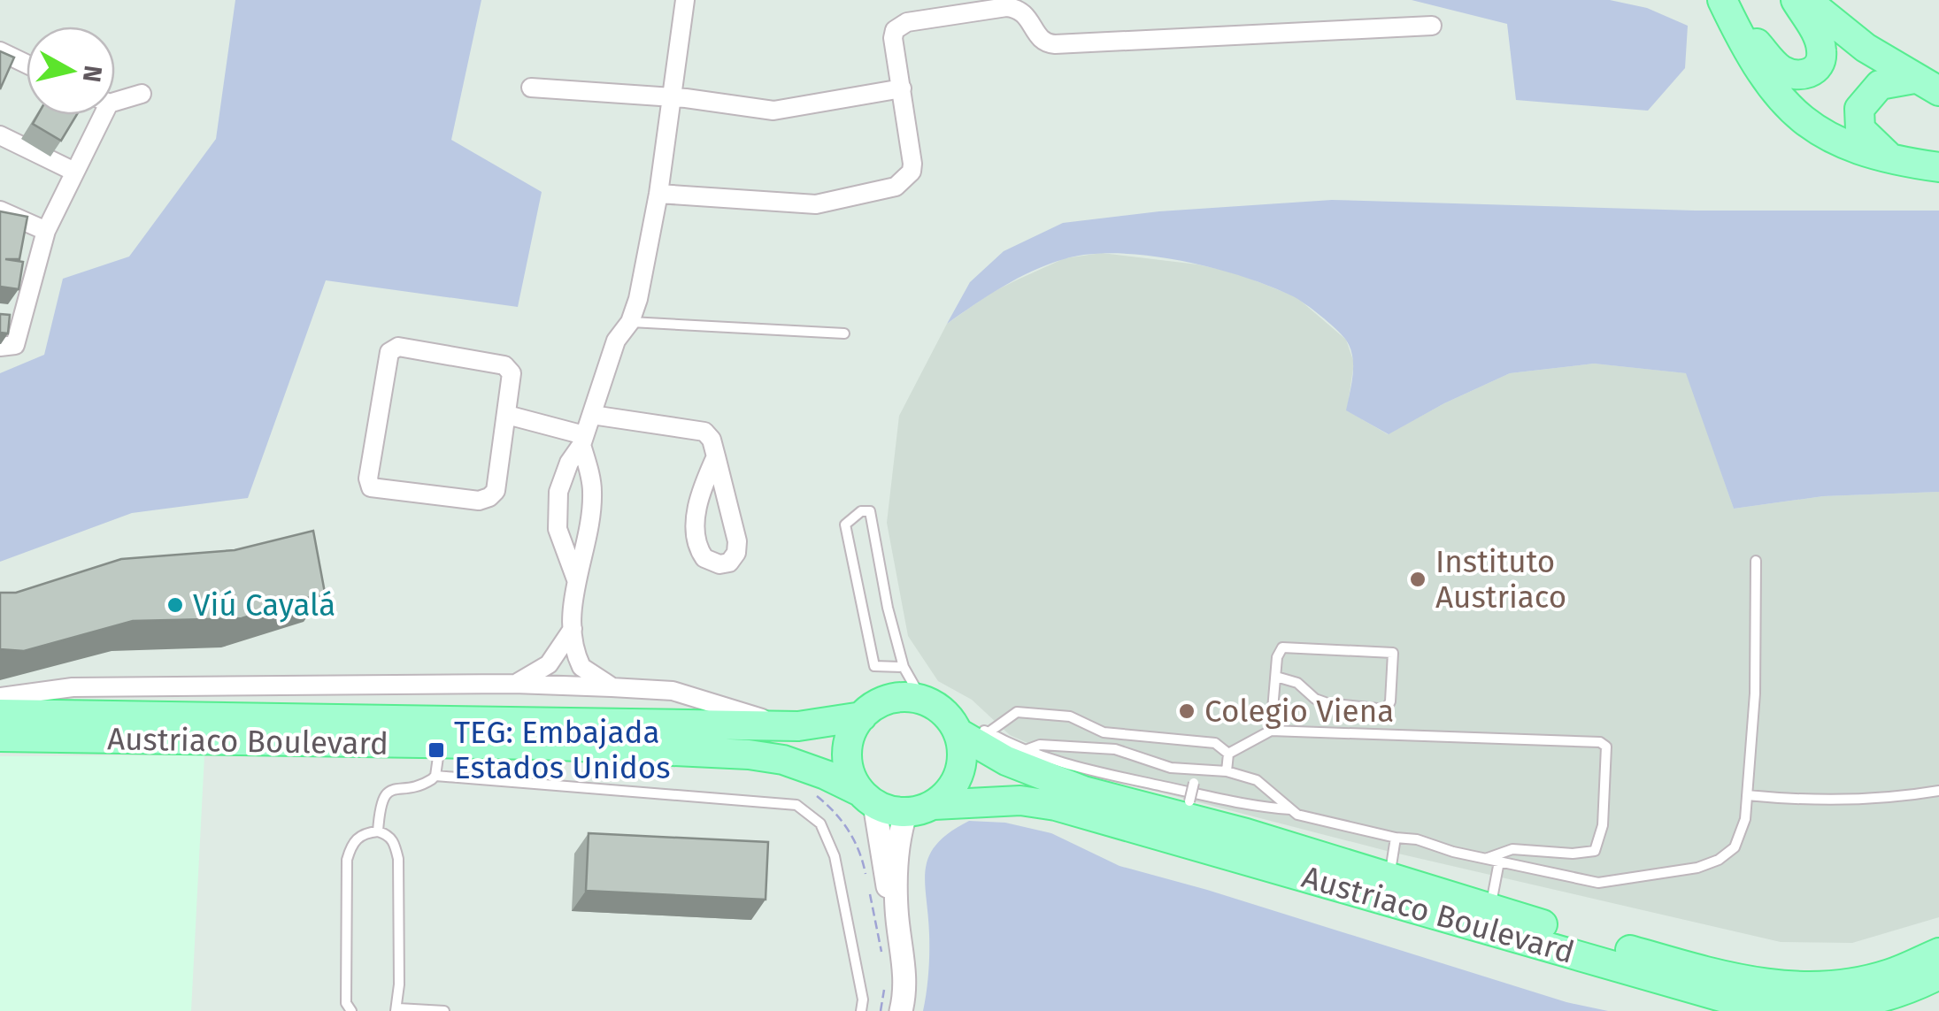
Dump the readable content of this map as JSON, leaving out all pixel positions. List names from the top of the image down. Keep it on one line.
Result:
{"streets":{"main road":["Austriaco Boulevard"]},"places":{"other":["Instituto Austriaco","Viú Cayalá","Colegio Viena"],"transit":["TEG: Embajada Estados Unidos"]},"north":"right"}
